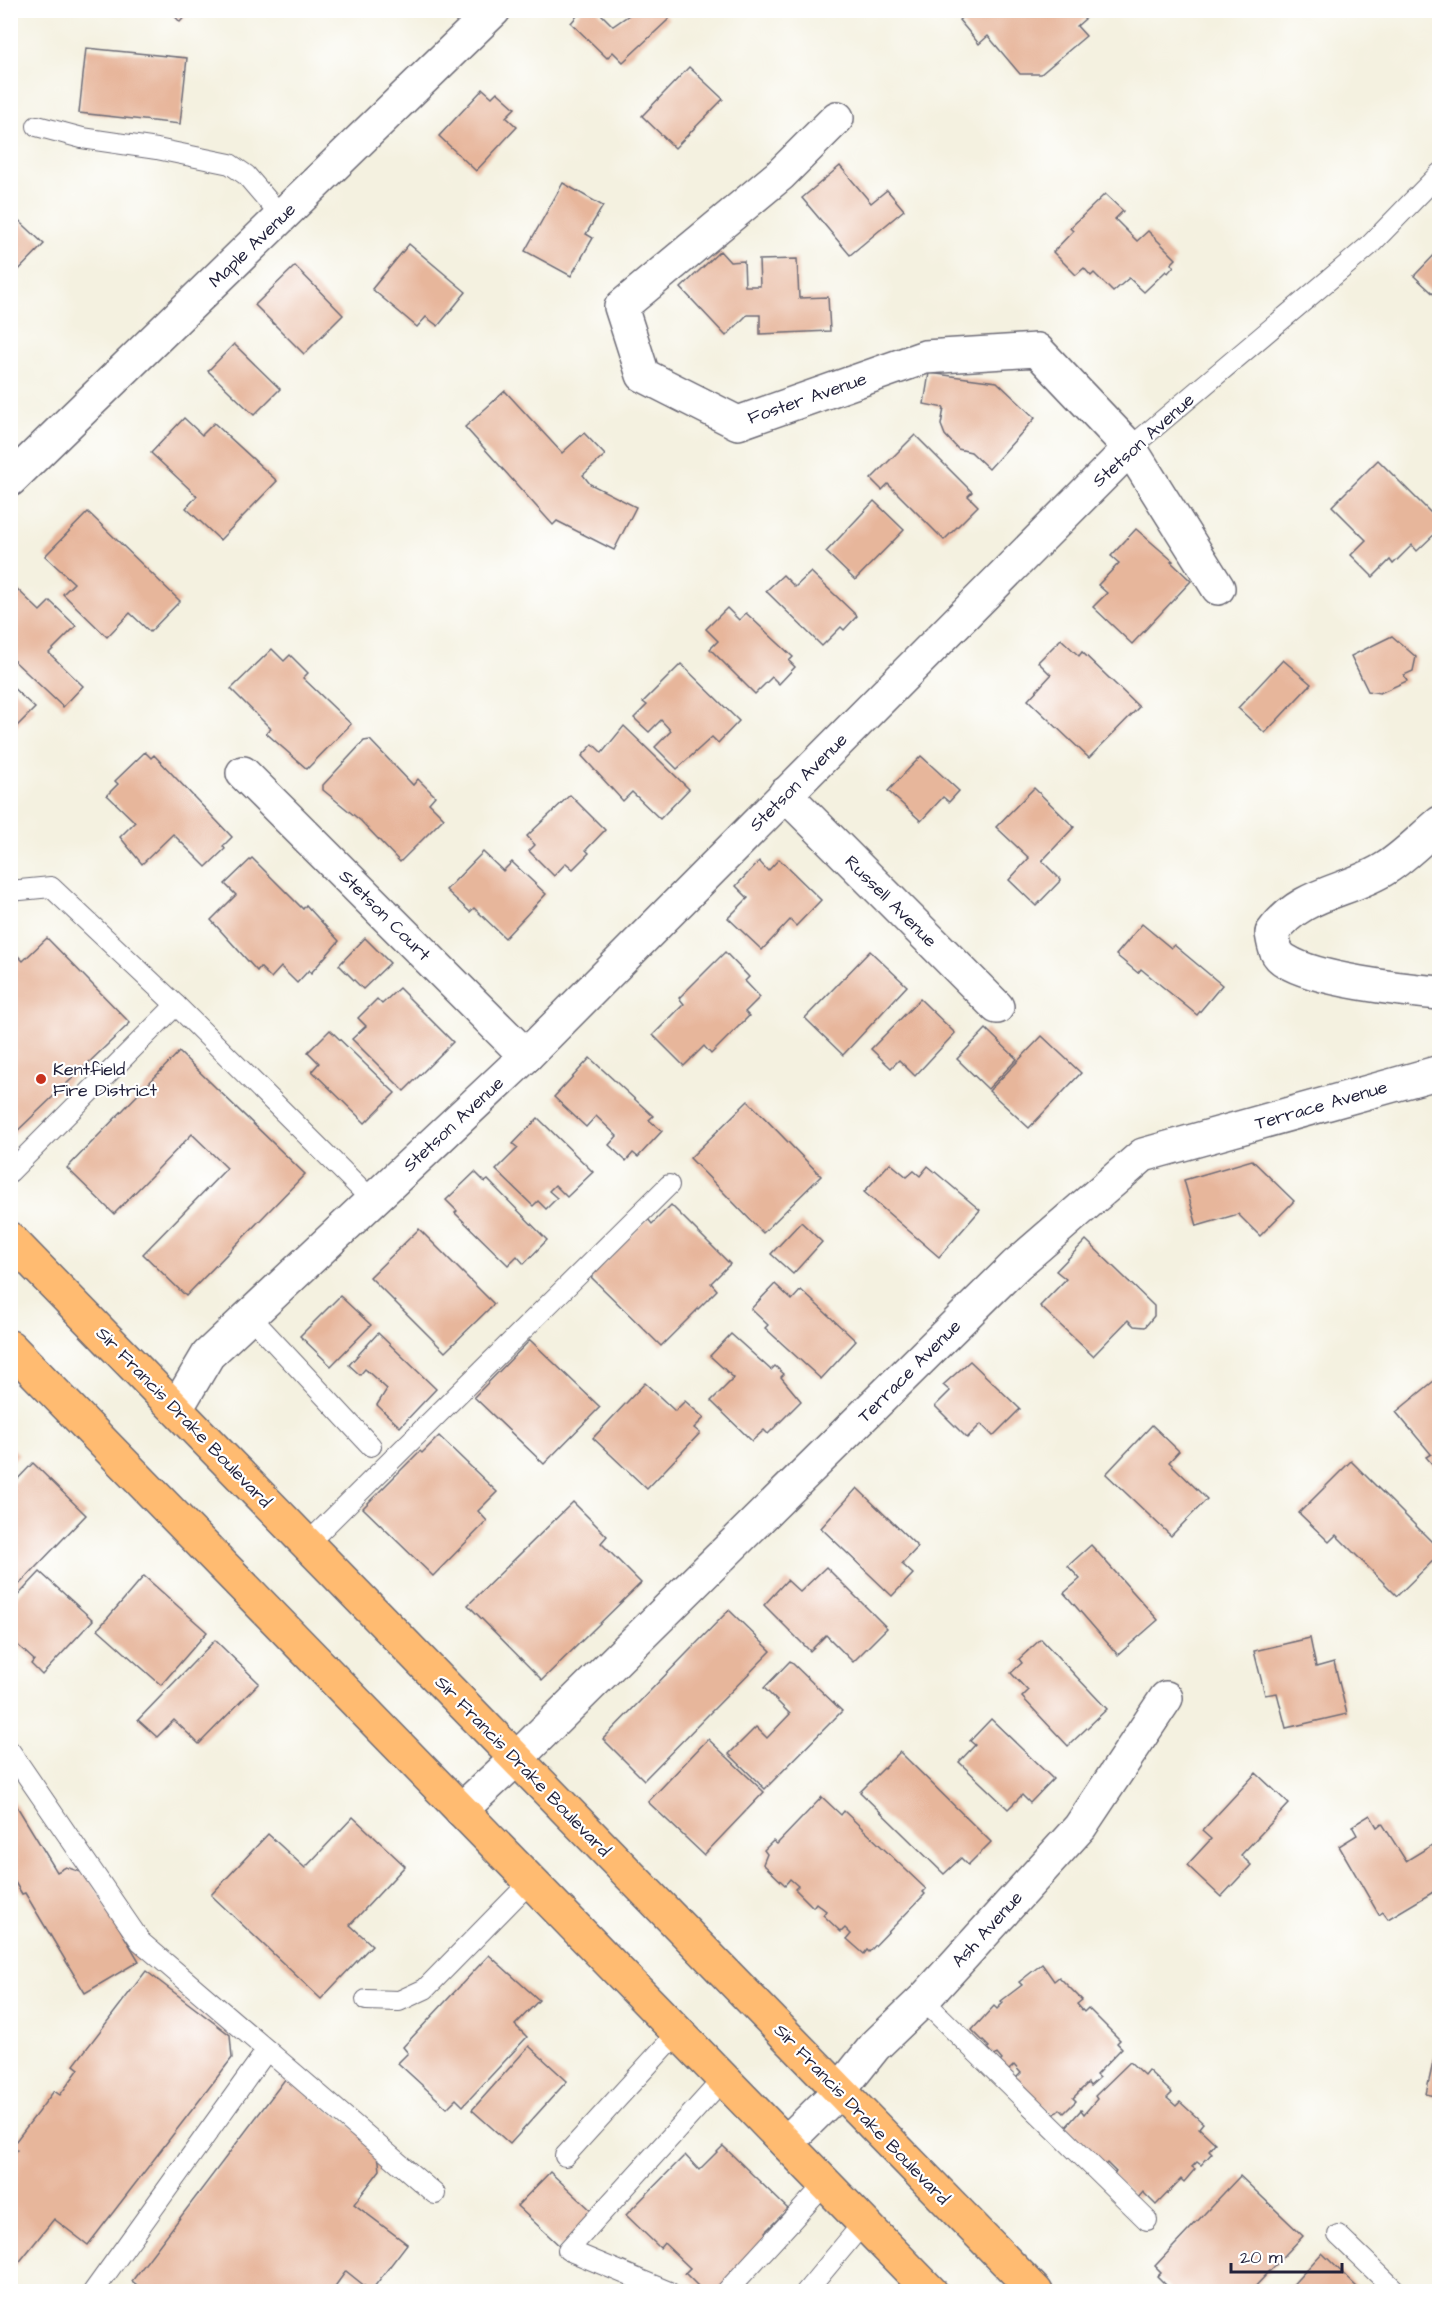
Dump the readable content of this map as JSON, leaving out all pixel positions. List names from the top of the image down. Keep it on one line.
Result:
{"streets":{"main road":["Sir Francis Drake Boulevard"],"street":["Maple Avenue","Foster Avenue","Stetson Avenue","Russell Avenue","Stetson Court","Terrace Avenue","Ash Avenue"]},"crossings":[["Foster Avenue","Stetson Avenue"],["Stetson Avenue","Russell Avenue"],["Stetson Avenue","Stetson Court"],["Stetson Avenue","Sir Francis Drake Boulevard"],["Terrace Avenue","Sir Francis Drake Boulevard"],["Sir Francis Drake Boulevard","Ash Avenue"]],"places":["Kentfield Fire District"],"scale_bar":"20 m"}
